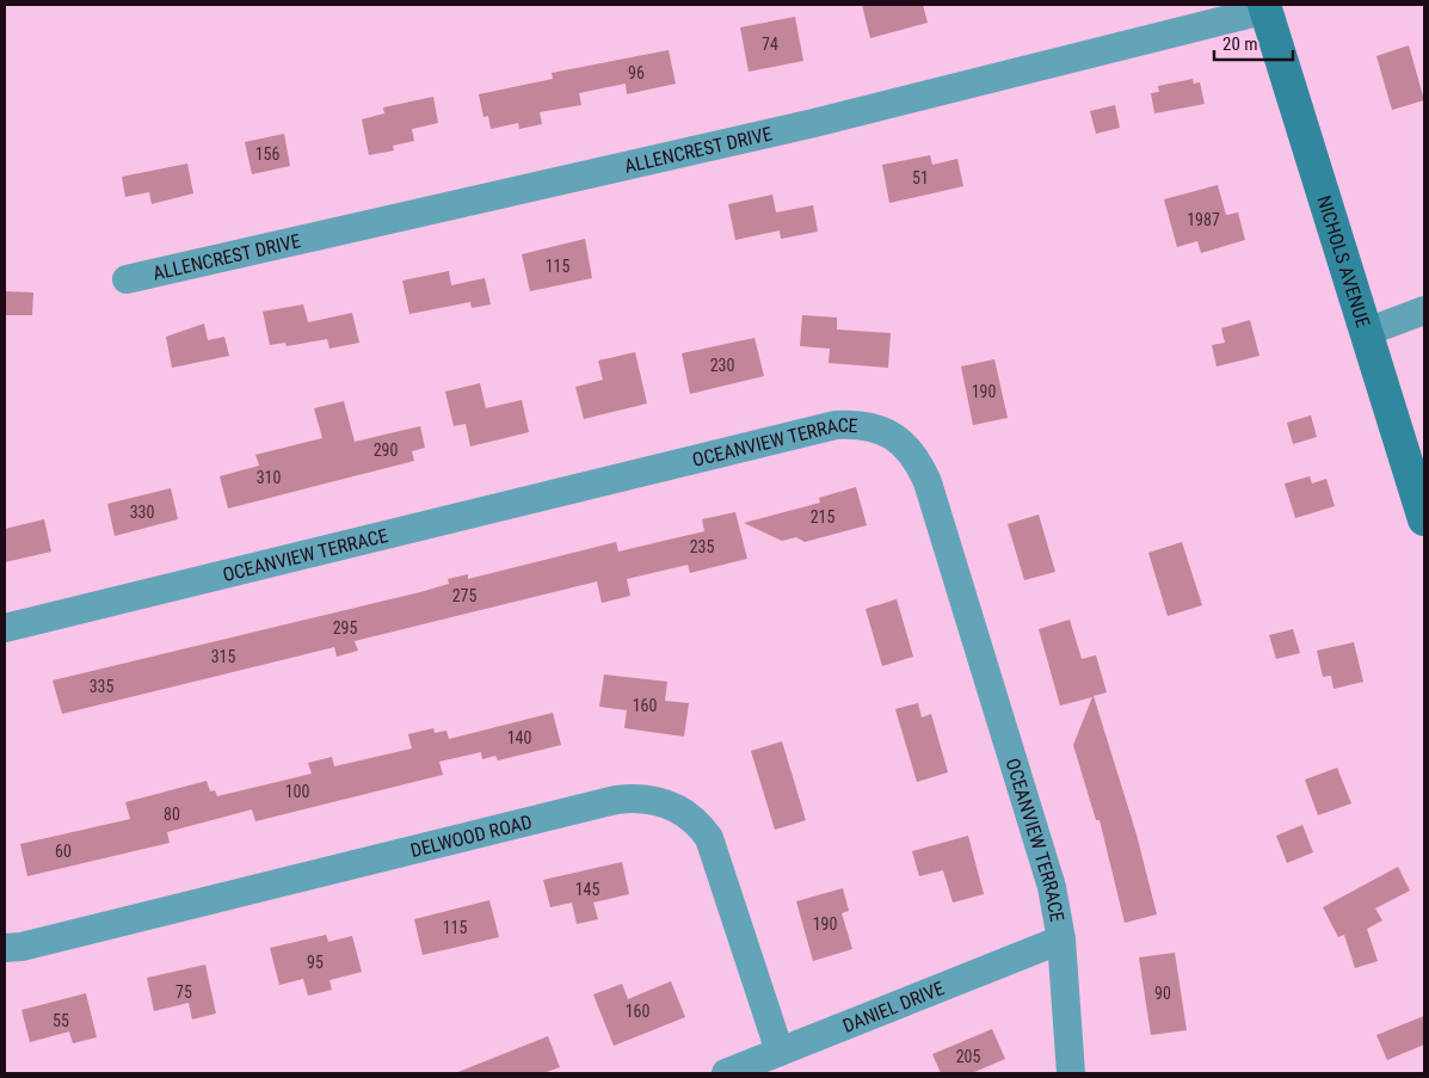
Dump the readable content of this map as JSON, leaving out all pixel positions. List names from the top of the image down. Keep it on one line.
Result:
{"streets":{"main road":["NICHOLS AVENUE"],"street":["ALLENCREST DRIVE","OCEANVIEW TERRACE","DELWOOD ROAD","DANIEL DRIVE"]},"crossings":[["ALLENCREST DRIVE","NICHOLS AVENUE"],["OCEANVIEW TERRACE","DANIEL DRIVE"],["DELWOOD ROAD","DANIEL DRIVE"]],"house_numbers":["74","96","156","51","1987","115","230","190","290","310","330","215","235","275","295","315","335","160","140","100","80","60","145","190","115","95","75","90","160","55","205"],"scale_bar":"20 m"}
